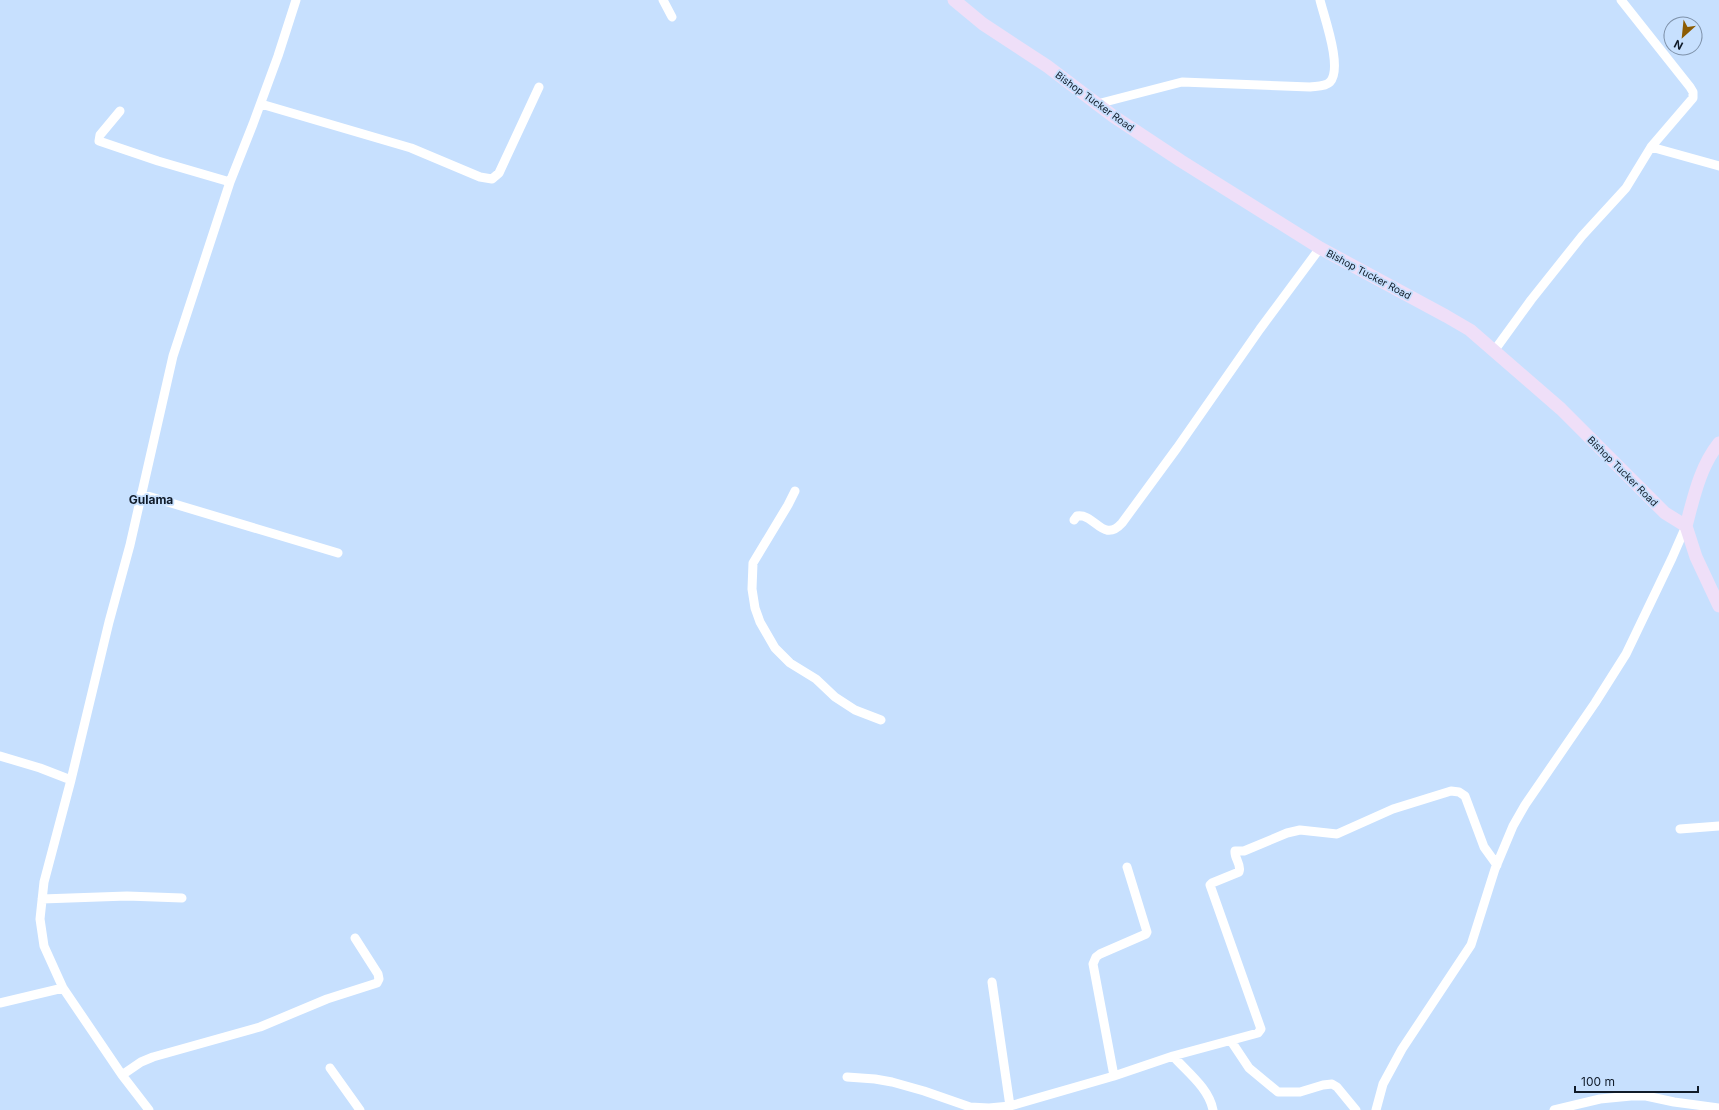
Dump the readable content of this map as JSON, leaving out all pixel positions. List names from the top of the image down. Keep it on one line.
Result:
{"streets":{"main road":["Bishop Tucker Road"]},"districts":["Gulama"],"scale_bar":"100 m","north":"bottom left"}
